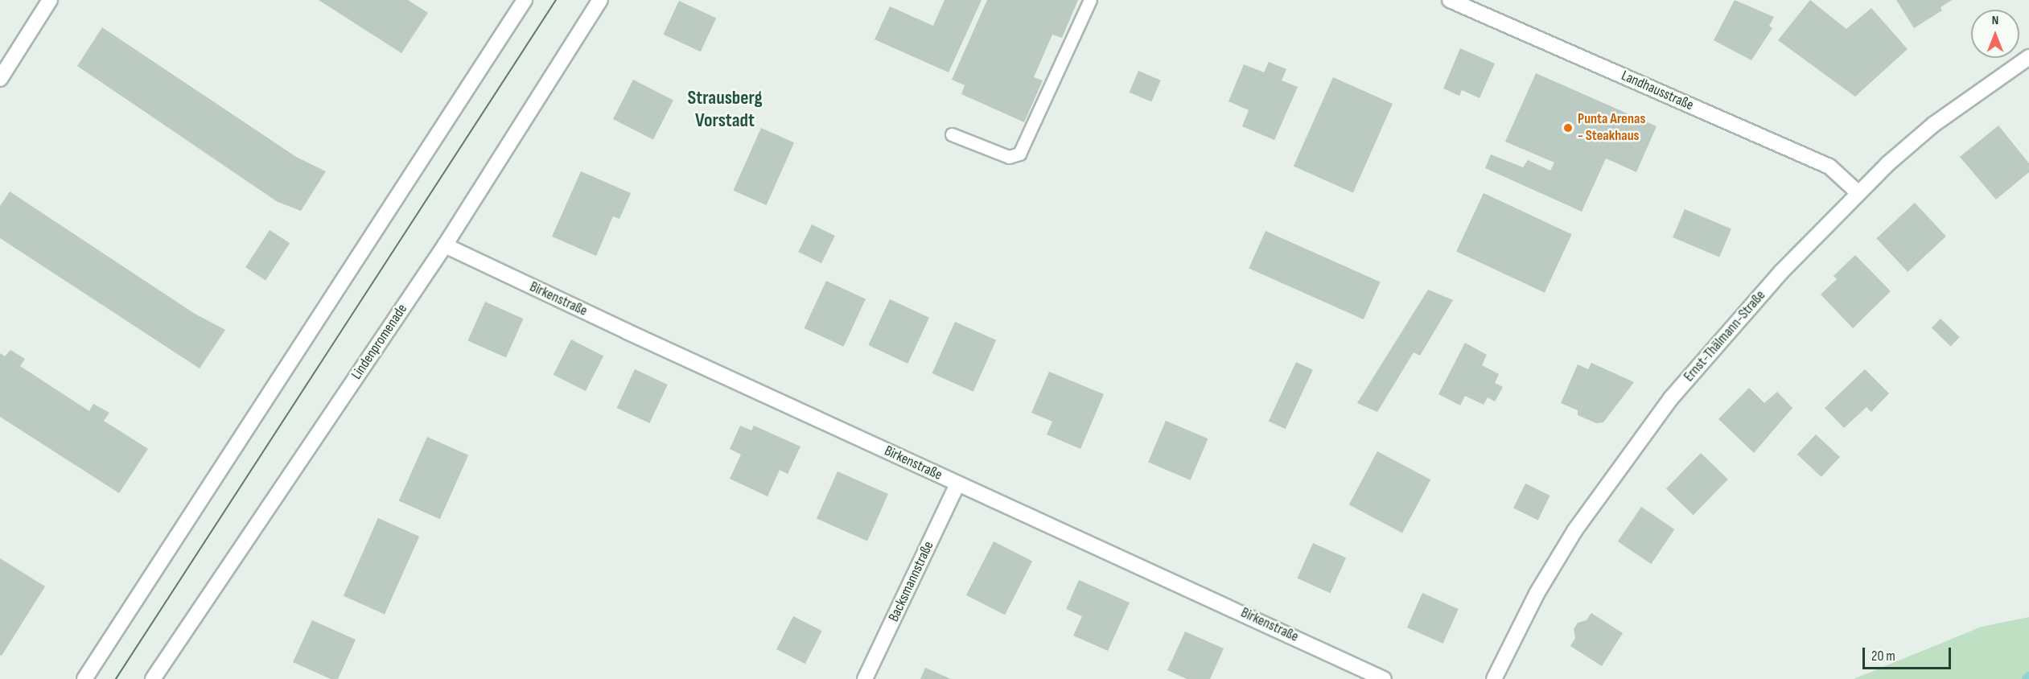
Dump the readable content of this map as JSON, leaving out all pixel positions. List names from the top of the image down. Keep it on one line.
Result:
{"streets":{"street":["Landhausstraße","Birkenstraße","Ernst-Thälmann-Straße","Lindenpromenade","Backsmannstraße"]},"crossings":[["Landhausstraße","Ernst-Thälmann-Straße"],["Birkenstraße","Lindenpromenade"],["Birkenstraße","Backsmannstraße"]],"districts":["Strausberg Vorstadt"],"places":["Punta Arenas - Steakhaus"],"scale_bar":"20 m","north":"top"}
